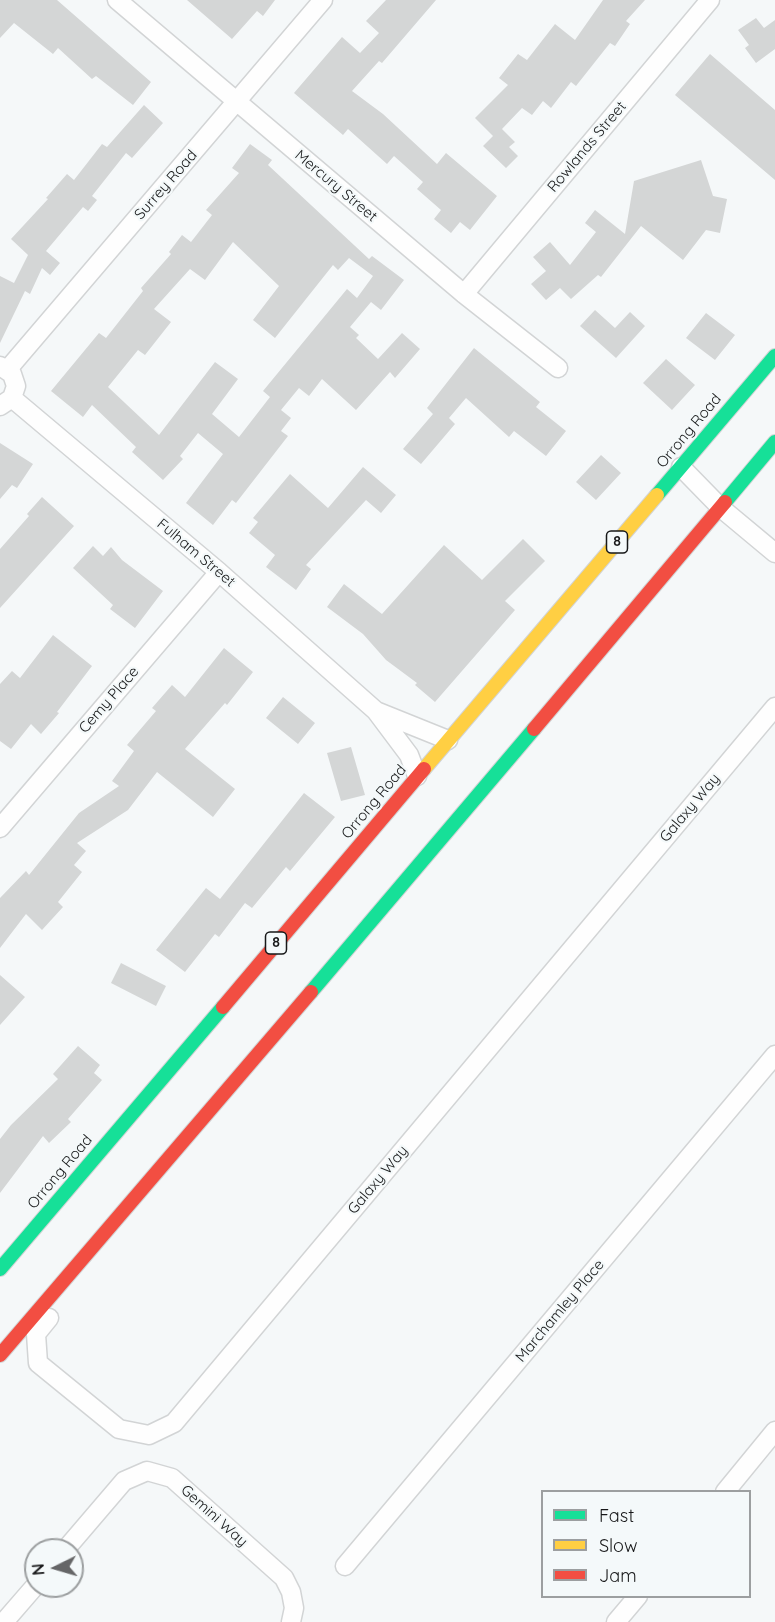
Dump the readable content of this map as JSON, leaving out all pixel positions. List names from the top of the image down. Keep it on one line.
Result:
{"streets":{"highway":["Orrong Road","8"],"street":["Rowlands Street","Surrey Road","Mercury Street","Fulham Street","Cemy Place","Galaxy Way","Marchamley Place","Gemini Way"]},"crossings":[["Rowlands Street","Mercury Street"],["Surrey Road","Mercury Street"],["Orrong Road","Fulham Street"],["Fulham Street","Cemy Place"]],"legend":["Fast","Slow","Jam"],"north":"left"}
